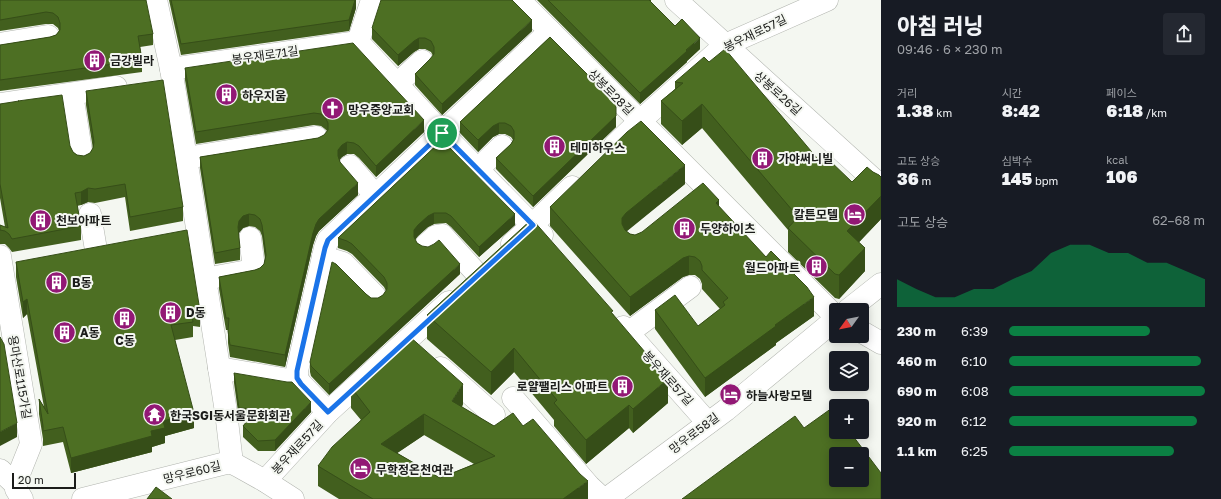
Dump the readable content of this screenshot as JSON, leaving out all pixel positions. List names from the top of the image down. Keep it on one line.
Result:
{"streets":{"street":["봉우재로57길","봉우재로71길","상봉로28길","상봉로26길","용마산로115가길","망우로58길","망우로60길"]},"crossings":[["봉우재로57길","상봉로28길"],["봉우재로57길","상봉로26길"],["봉우재로57길","망우로58길"],["봉우재로57길","망우로60길"]],"places":{"building":["금강빌라","하우지움","테미하우스","가야써니빌","천보아파트","두양하이츠","월드아파트","B동","D동","C동","A동","로얄팰리스 아파트"],"church":["망우중앙교회"],"hotel":["칼튼모텔","하늘사랑모텔","무학정온천여관"],"temple":["한국SGI동서울문화회관"]},"scale_bar":"20 m","north":"bottom left","page":{"heading":["아침 러닝","09:46 · 6 × 230 m"],"stats":[["거리","1.38 km"],["시간","8:42"],["페이스","6:18 /km"],["고도 상승","36 m"],["심박수","145 bpm"],["kcal","106"]],"chart":["고도 상승","62–68 m"],"map_buttons":["+","−"],"list":[{"name":"230 m","note":"6:39"},{"name":"460 m","note":"6:10"},{"name":"690 m","note":"6:08"},{"name":"920 m","note":"6:12"},{"name":"1.1 km","note":"6:25"}],"scale":"20 m"}}
